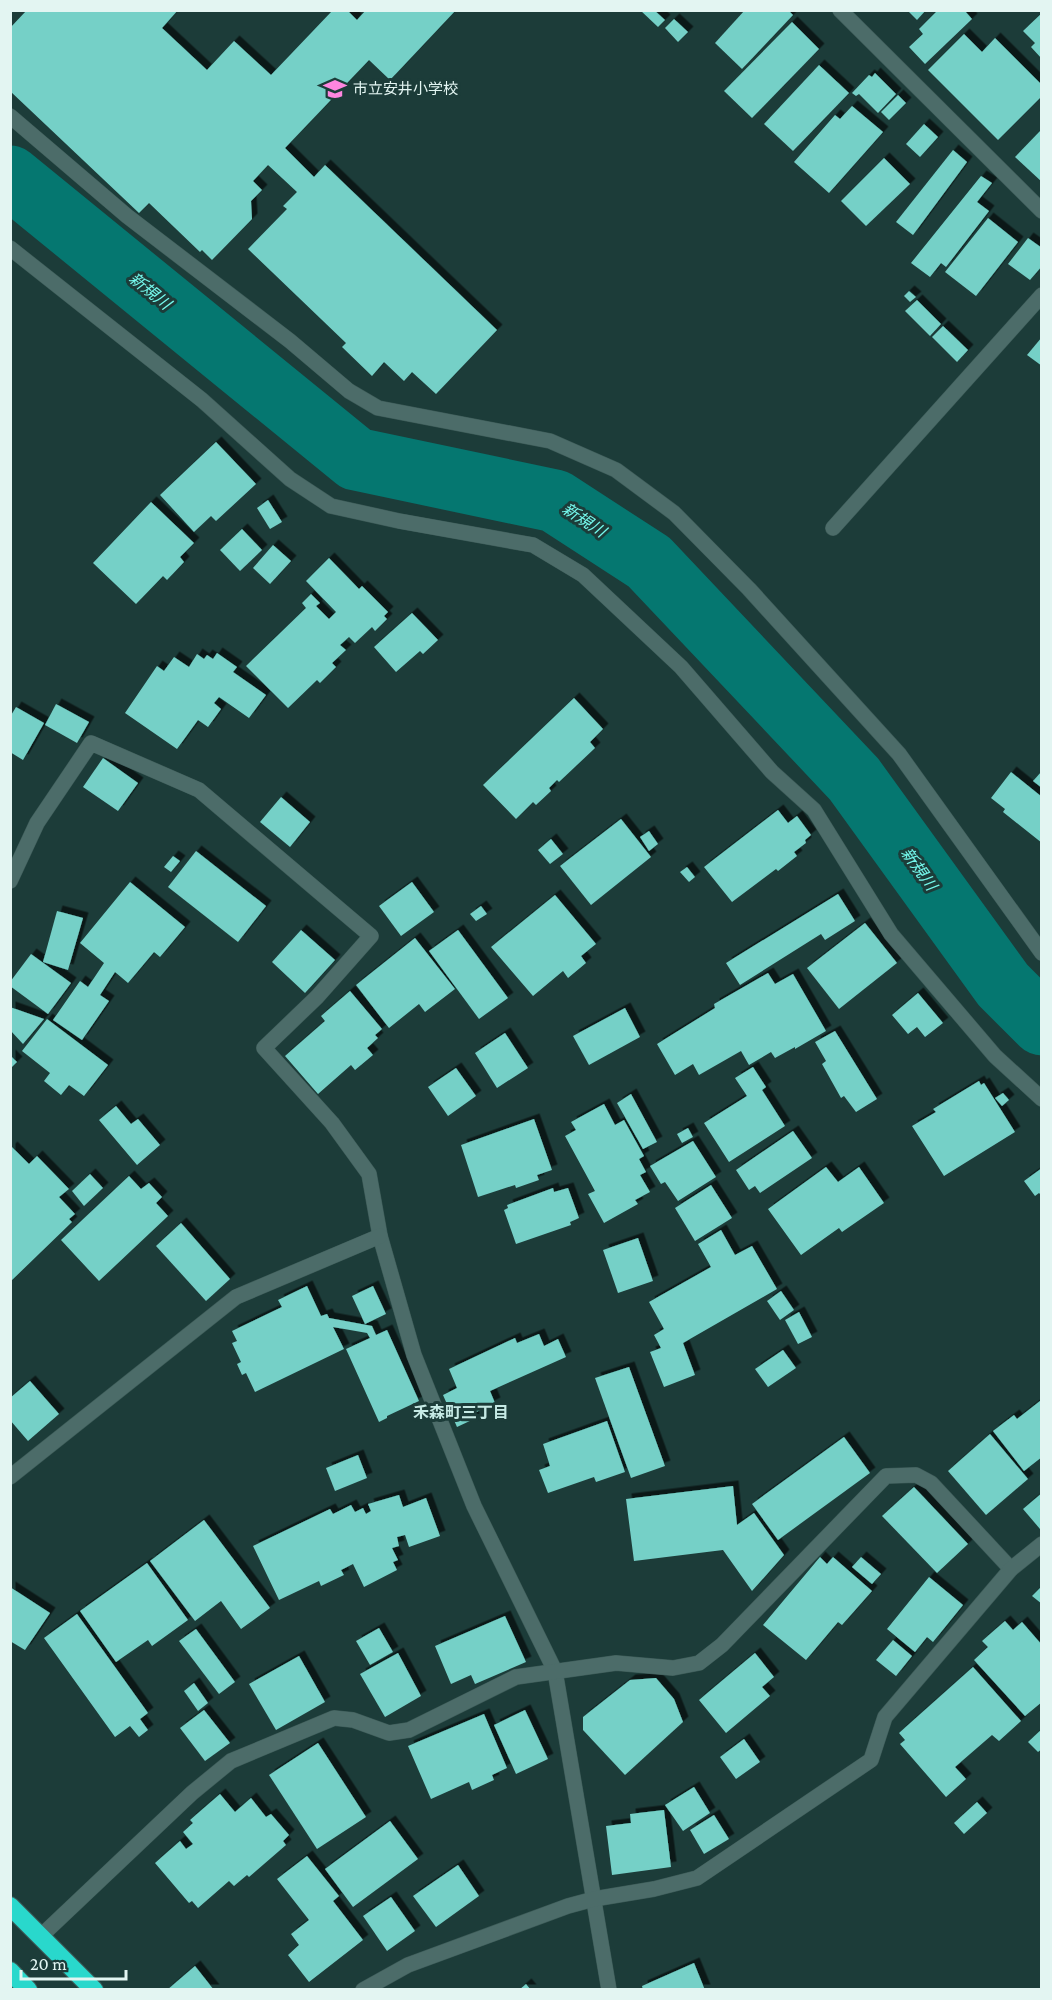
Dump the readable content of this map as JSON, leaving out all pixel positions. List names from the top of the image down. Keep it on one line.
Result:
{"districts":["禾森町三丁目"],"water":["新規川"],"places":{"school or university":["市立安井小学校"]},"scale_bar":"20 m"}
